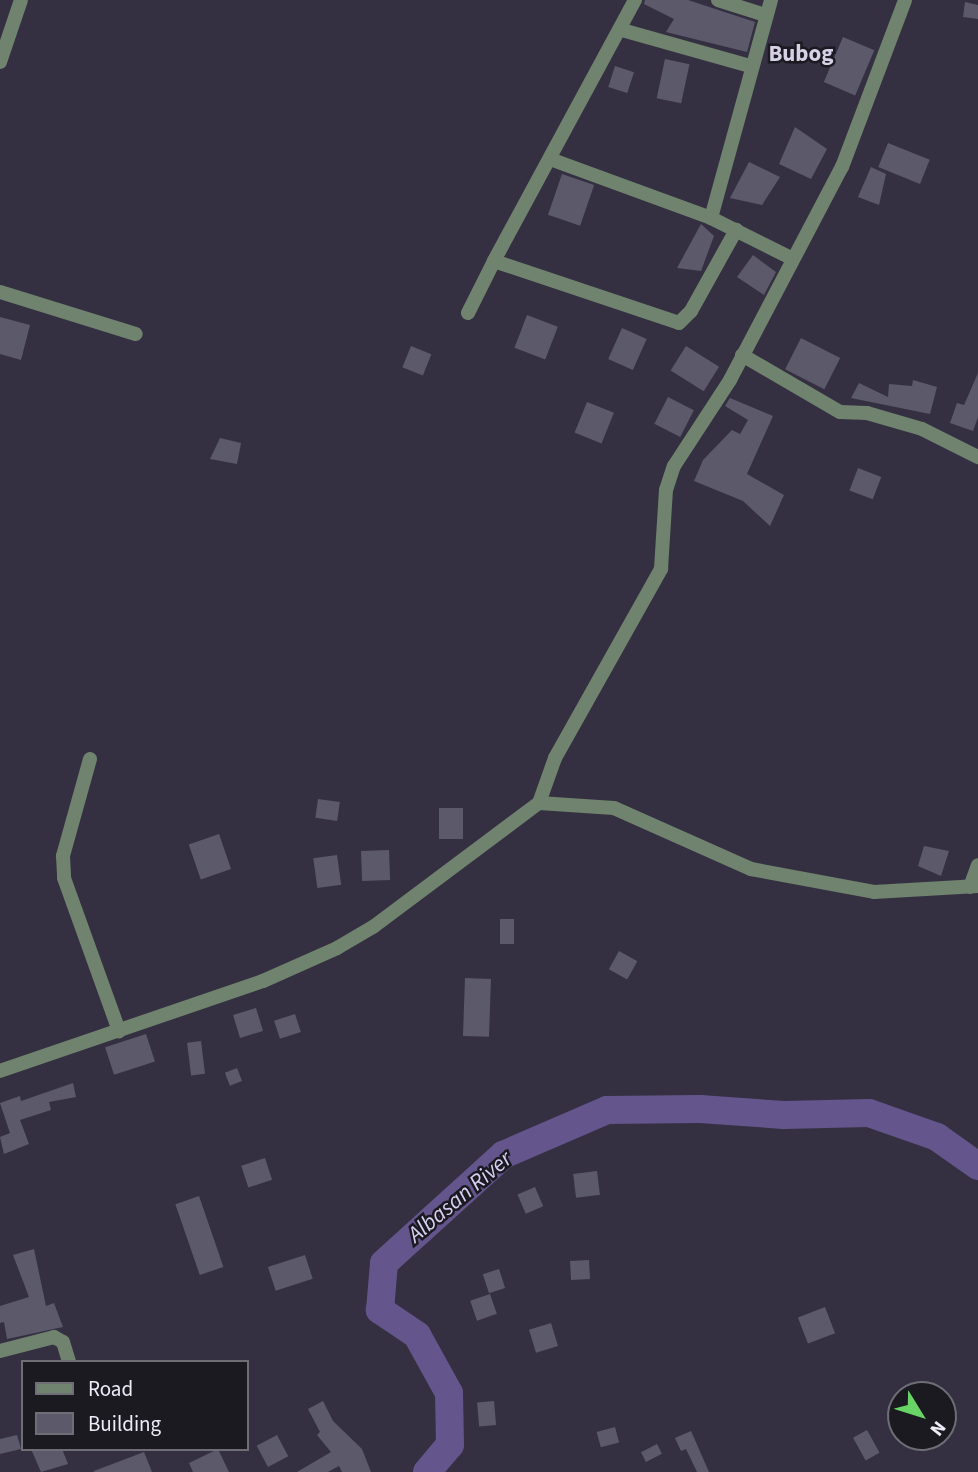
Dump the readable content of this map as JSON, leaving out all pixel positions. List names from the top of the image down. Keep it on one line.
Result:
{"districts":["Bubog"],"water":["Albasan River"],"legend":["Road","Building"],"north":"bottom right"}
